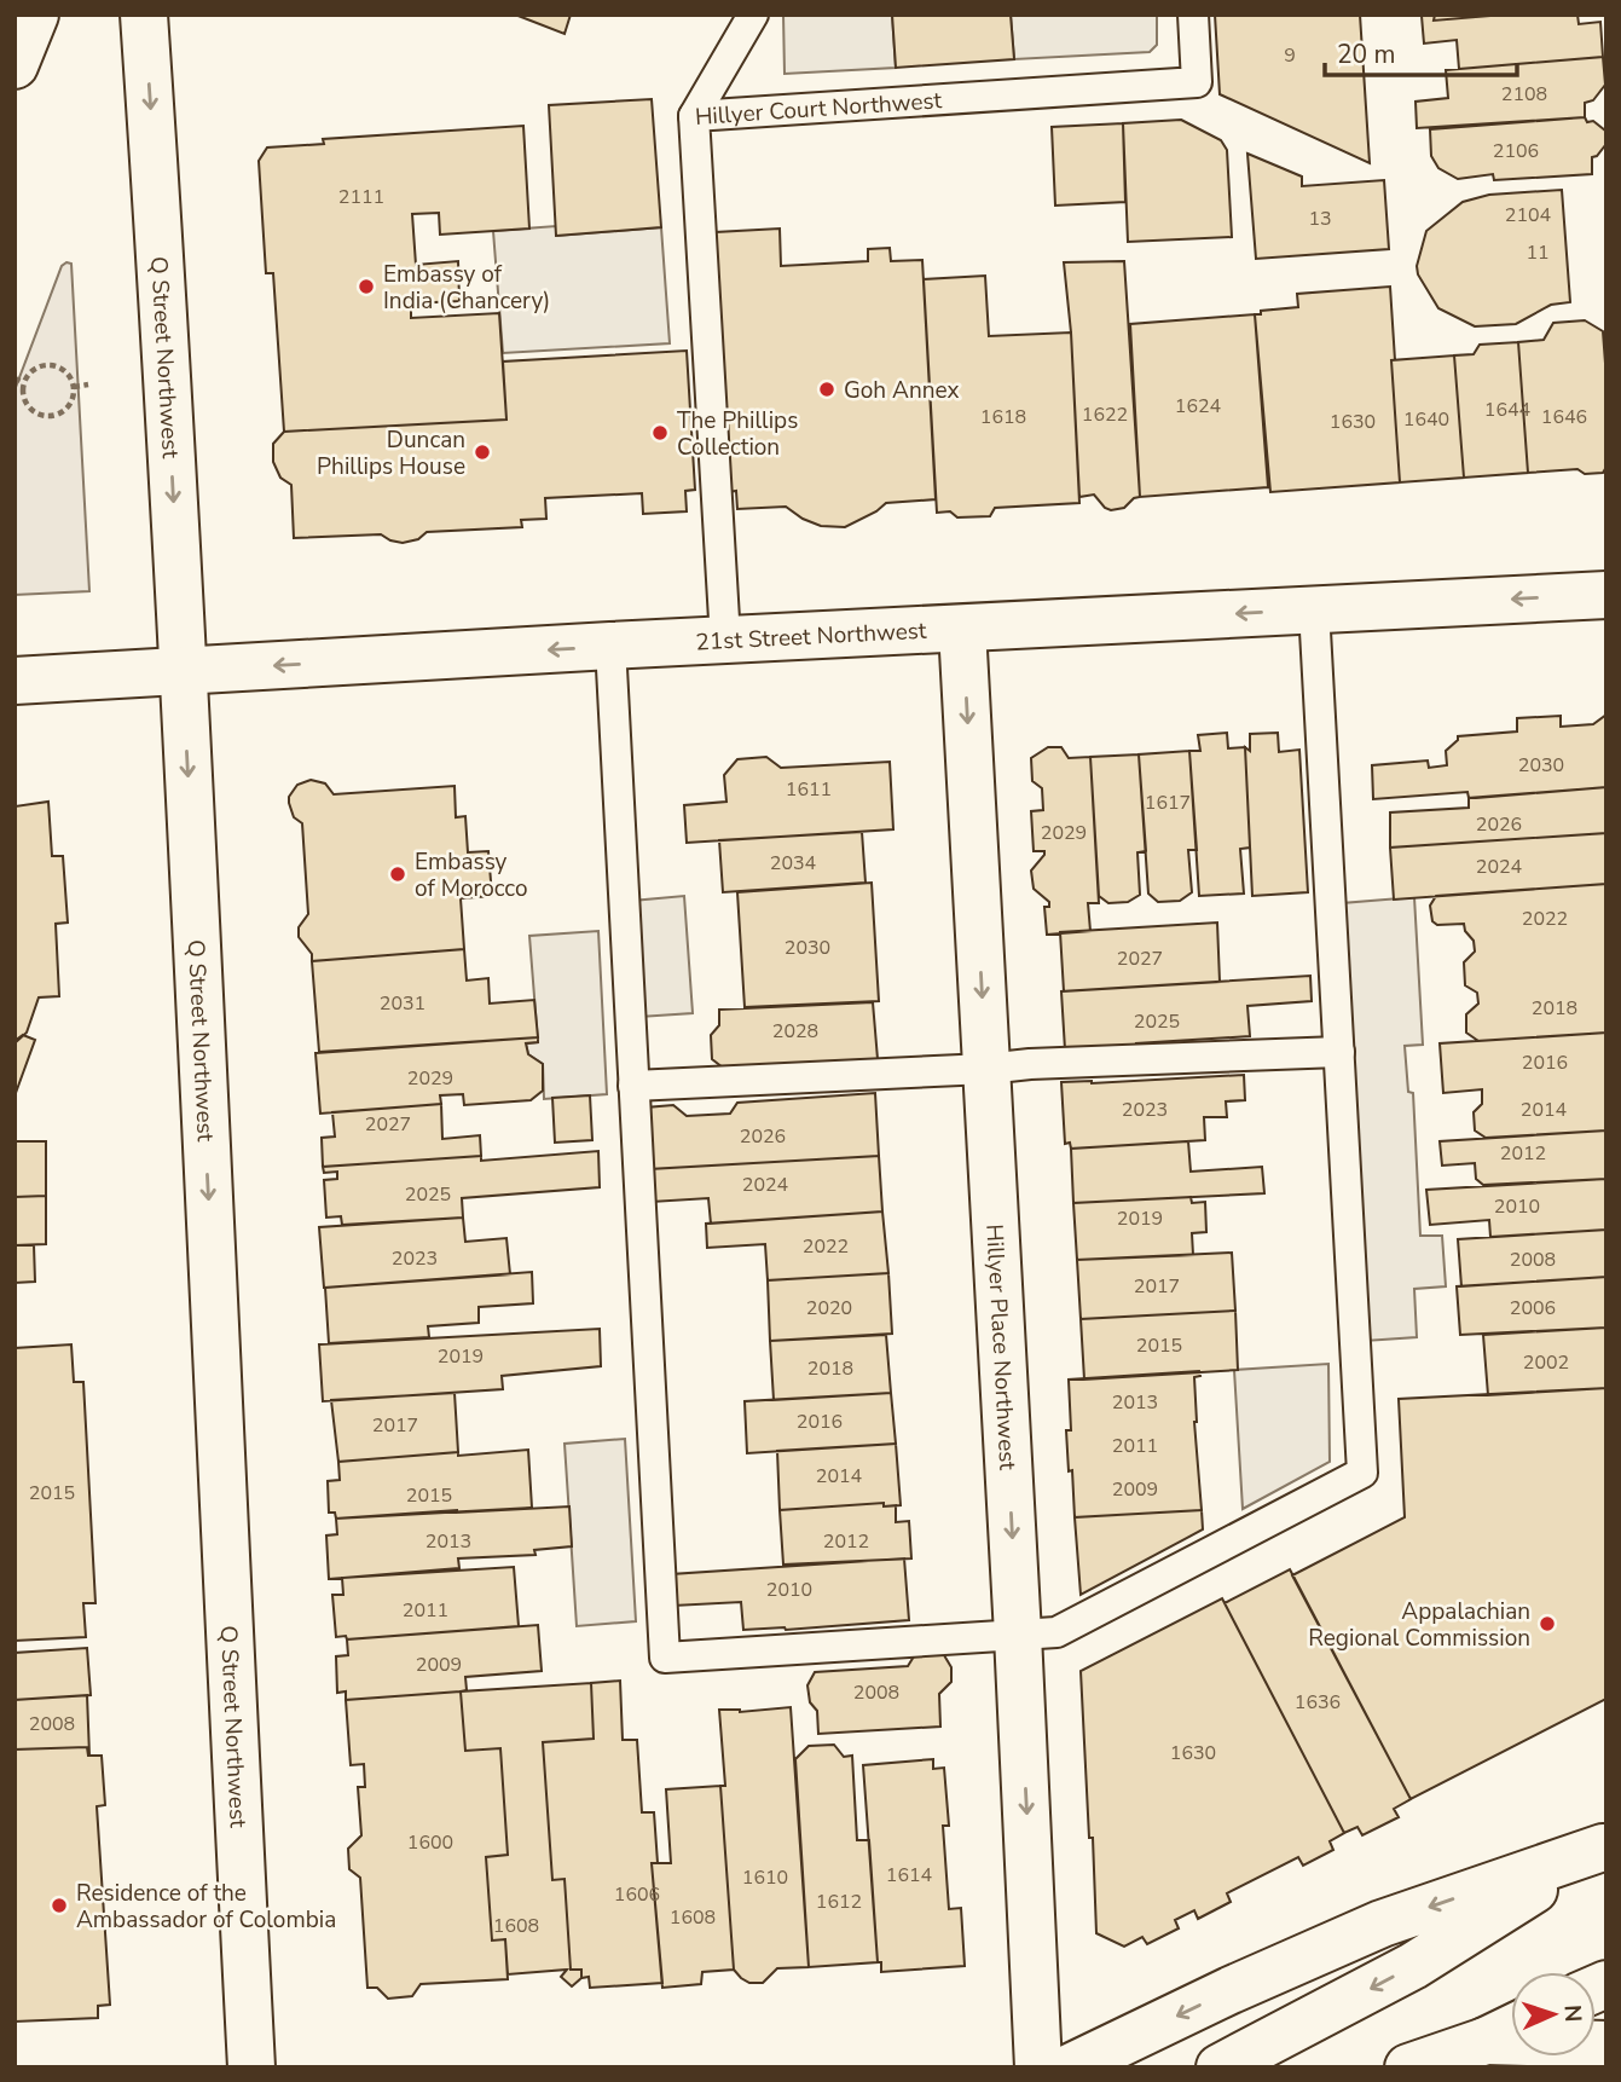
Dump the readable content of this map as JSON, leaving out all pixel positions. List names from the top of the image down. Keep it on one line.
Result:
{"streets":{"main road":["Q Street Northwest","21st Street Northwest","Hillyer Place Northwest"],"lane":["Hillyer Court Northwest"]},"crossings":[["Hillyer Court Northwest","21st Street Northwest"],["Q Street Northwest","21st Street Northwest"],["21st Street Northwest","Hillyer Place Northwest"]],"one_way":["Q Street Northwest","21st Street Northwest","Hillyer Place Northwest"],"places":["Embassy of India (Chancery)","Goh Annex","The Phillips Collection","Duncan Phillips House","Embassy of Morocco","Appalachian Regional Commission","Residence of the Ambassador of Colombia"],"house_numbers":["9","2108","2106","2111","2104","13","11","1624","1644","1622","1618","1646","1640","1630","2030","1611","1617","2026","2029","2034","2024","2022","2030","2027","2031","2018","2025","2028","2016","2029","2023","2014","2027","2026","2012","2024","2025","2010","2019","2022","2023","2008","2017","2020","2006","2015","2019","2002","2018","2013","2016","2017","2011","2014","2009","2015","2015","2013","2012","2010","2011","2009","2008","1636","2008","1630","1600","1614","1610","1606","1612","1608","1608"],"scale_bar":"20 m","north":"right"}
